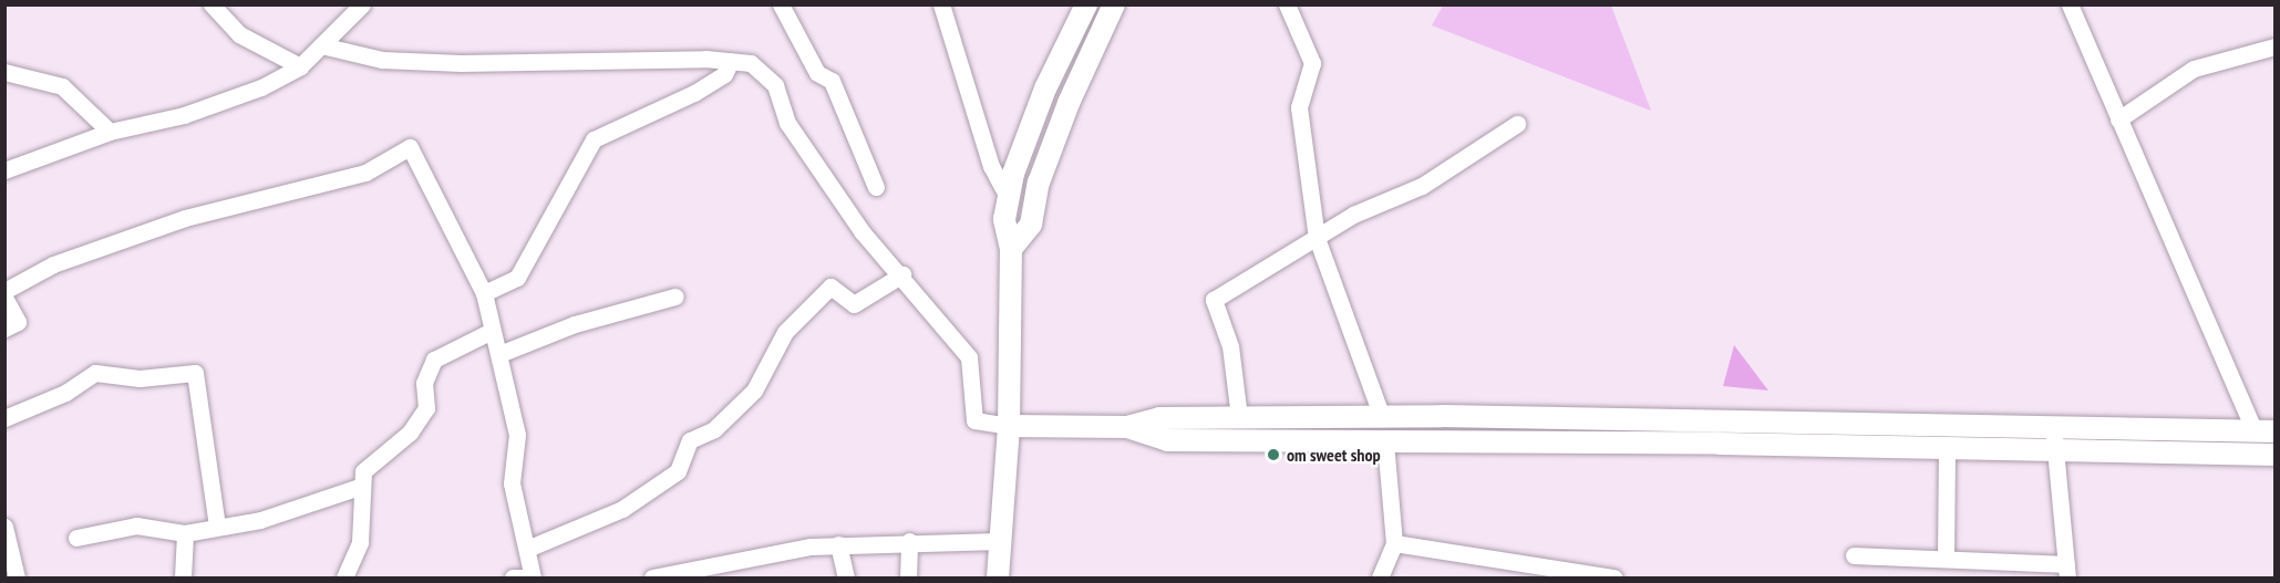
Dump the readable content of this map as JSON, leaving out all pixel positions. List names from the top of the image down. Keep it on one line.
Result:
{"places":["om sweet shop"]}
